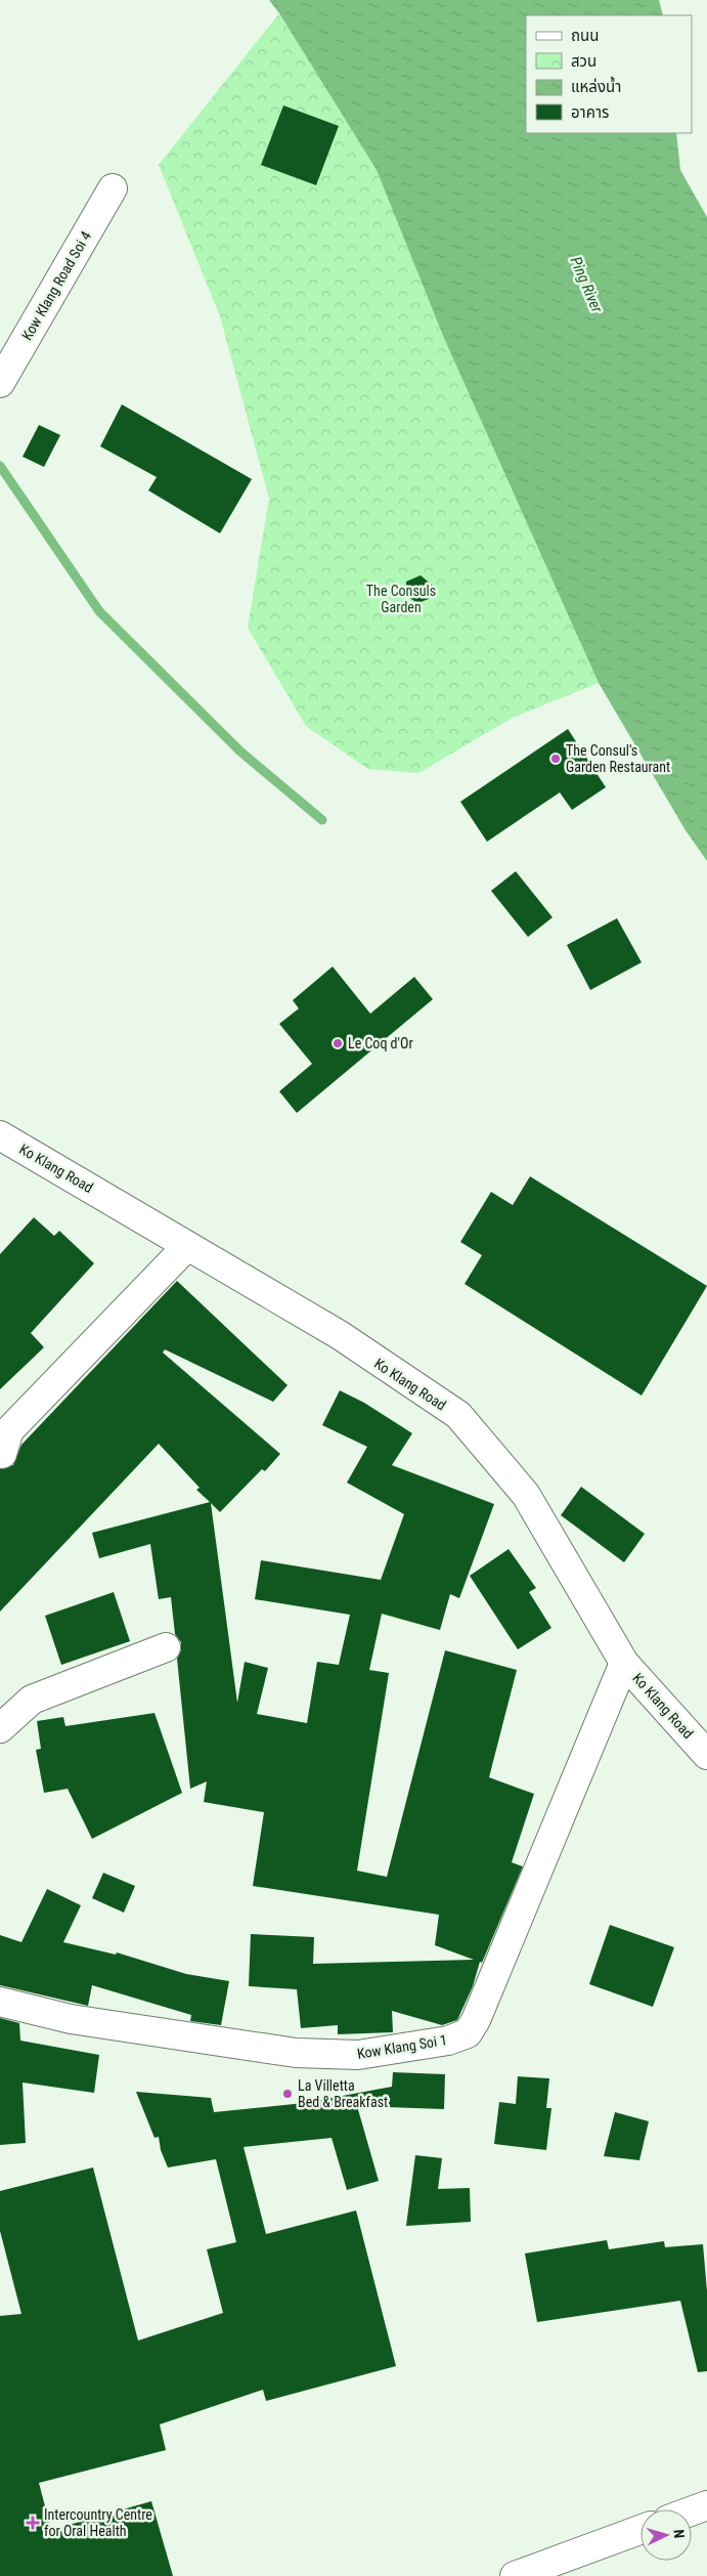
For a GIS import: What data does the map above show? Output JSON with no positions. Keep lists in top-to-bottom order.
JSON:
{
  "streets": {
    "street": ["Kow Klang Road Soi 4", "Ko Klang Road", "Kow Klang Soi 1"]
  },
  "crossings": [
    ["Ko Klang Road", "Kow Klang Soi 1"]
  ],
  "water": ["Ping River"],
  "parks": ["The Consuls Garden"],
  "places": {
    "other": ["The Consul's Garden Restaurant", "Le Coq d'Or", "La Villetta Bed & Breakfast"],
    "health": ["Intercountry Centre for Oral Health"]
  },
  "legend": [
    "ถนน",
    "สวน",
    "แหล่งน้ำ",
    "อาคาร"
  ],
  "north": "right"
}
